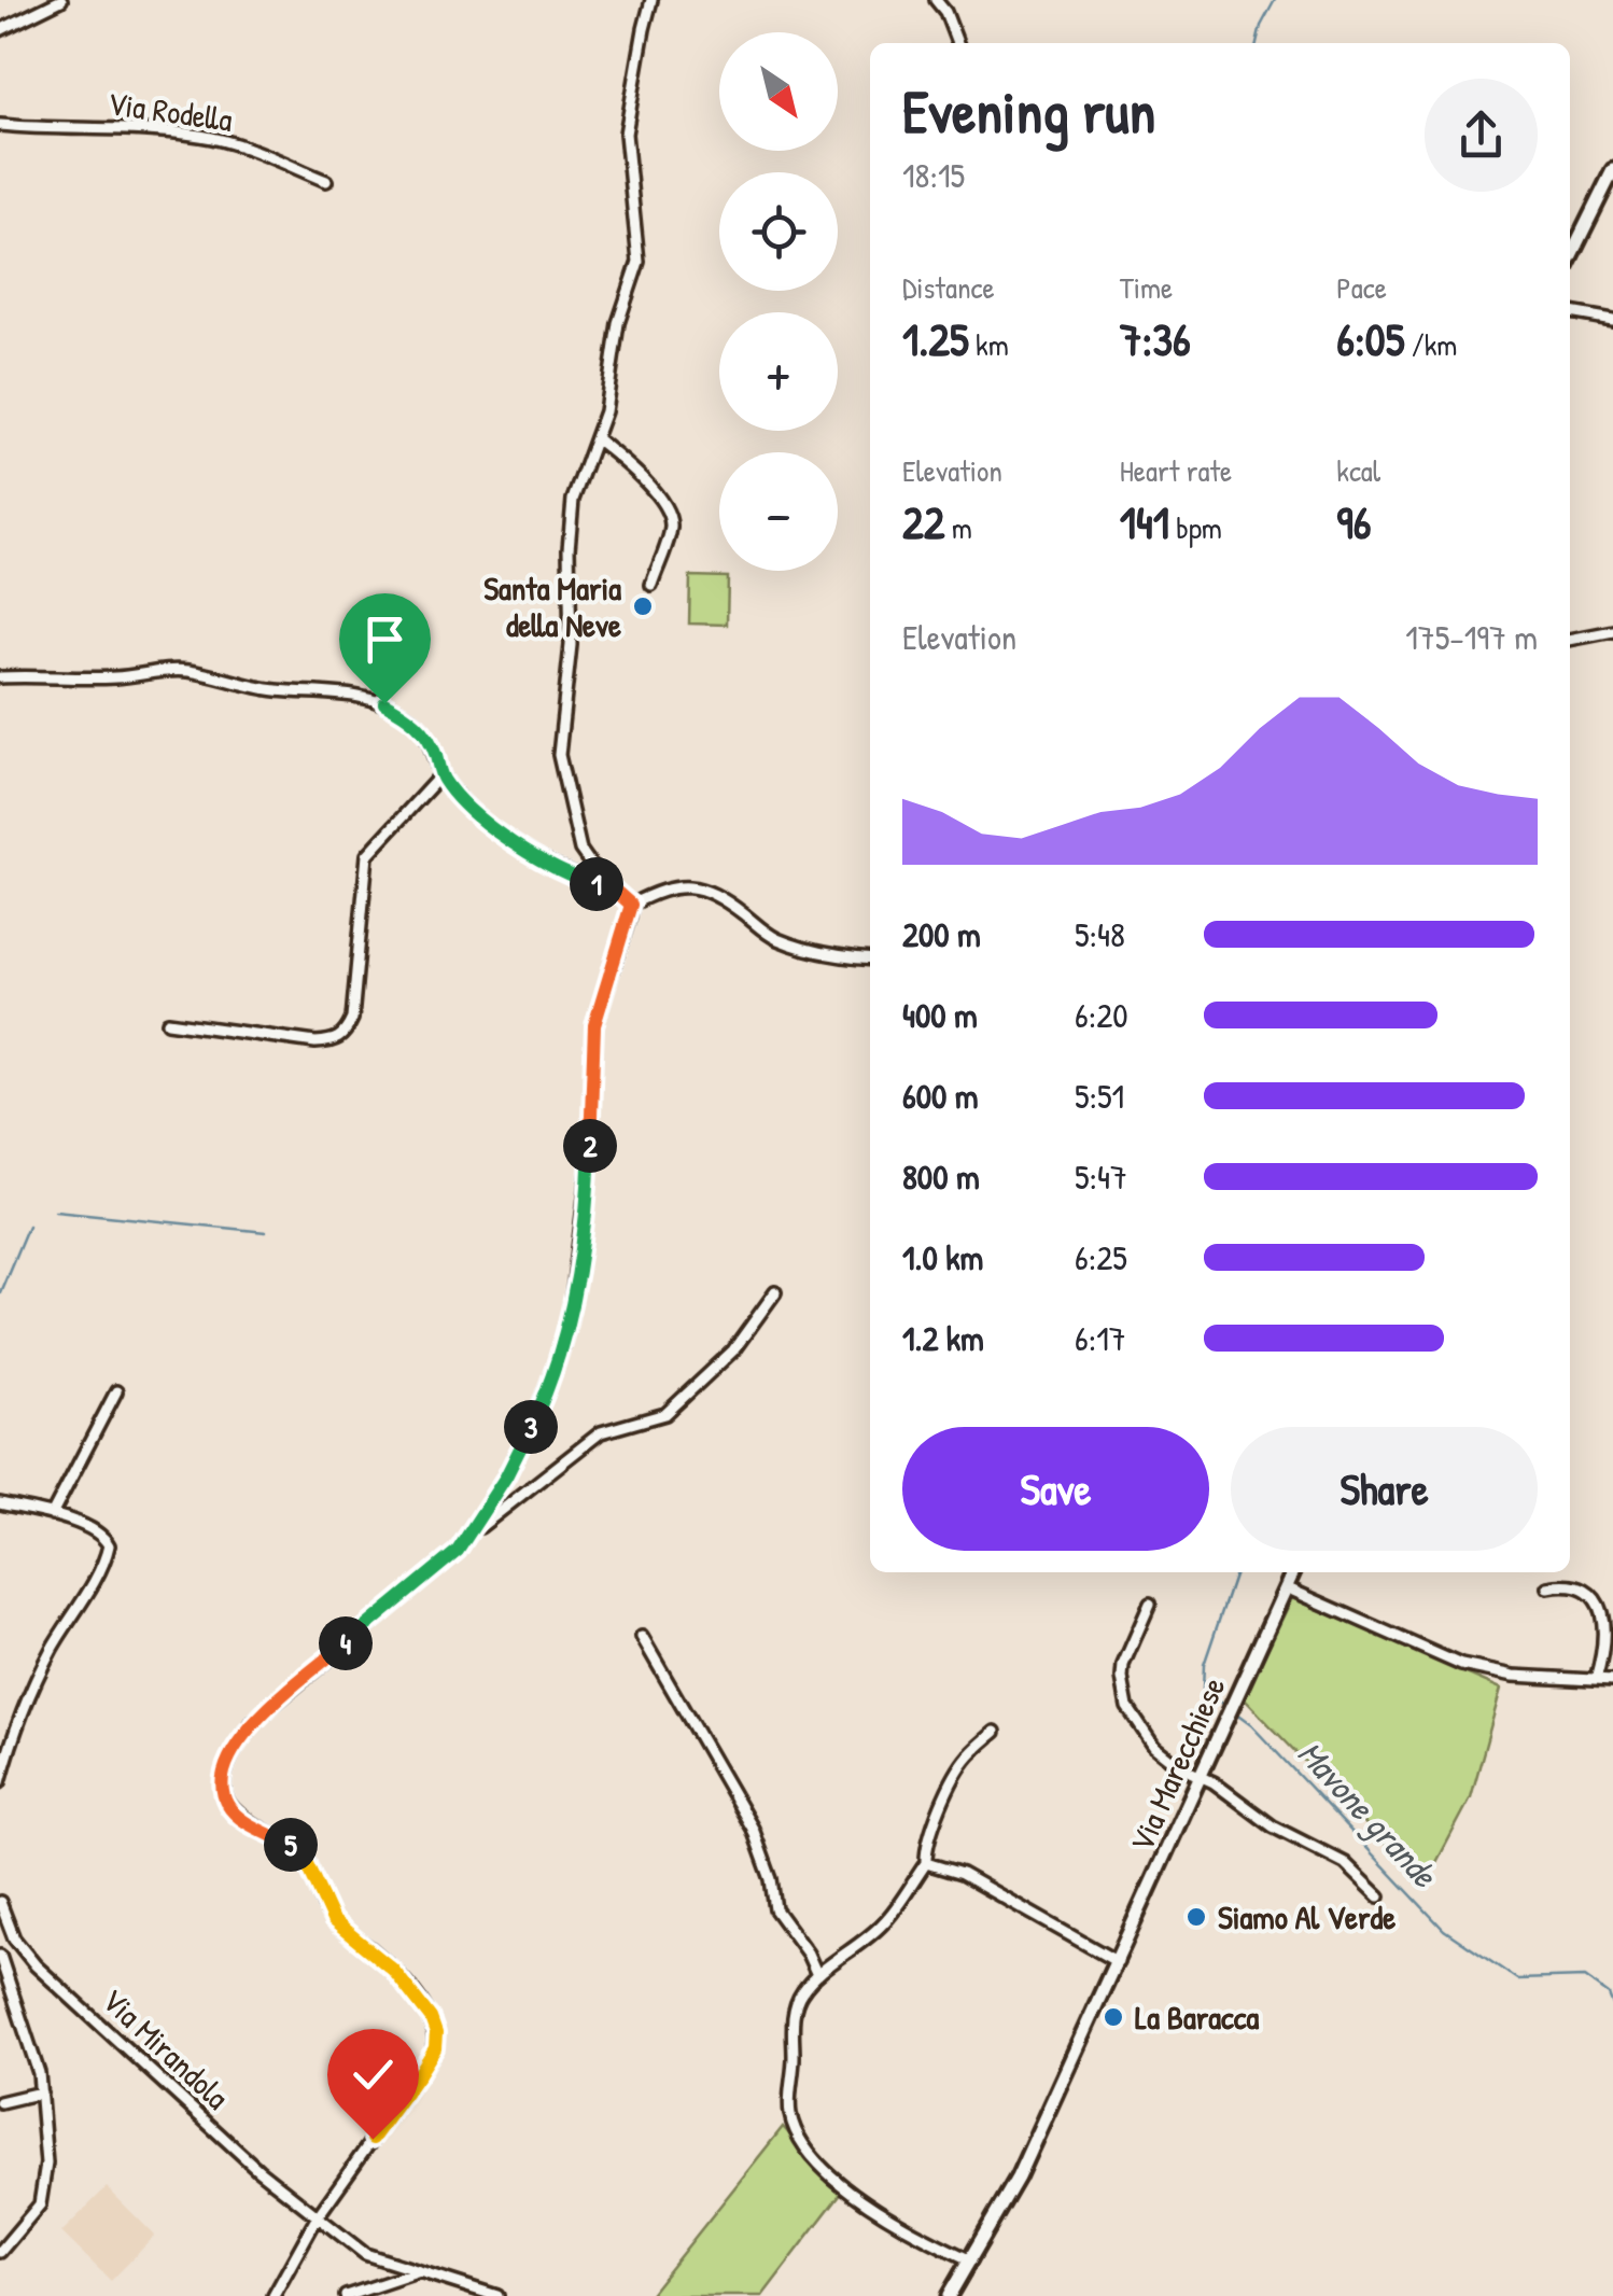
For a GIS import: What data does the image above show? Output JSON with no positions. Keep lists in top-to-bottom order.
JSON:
{
  "streets": {
    "main road": ["Via Marecchiese"],
    "street": ["Via Rodella", "Via Mirandola"]
  },
  "water": ["Mavone grande"],
  "places": ["Santa Maria della Neve", "Siamo Al Verde", "La Baracca"],
  "north": "bottom right",
  "page": {
    "map_buttons": ["+", "−"],
    "heading": ["Evening run", "18:15"],
    "stats": [
      ["Distance", "1.25 km"],
      ["Time", "7:36"],
      ["Pace", "6:05 /km"],
      ["Elevation", "22 m"],
      ["Heart rate", "141 bpm"],
      ["kcal", "96"]
    ],
    "chart": ["Elevation", "175–197 m"],
    "pins": [
      "1",
      "2",
      "3",
      "4",
      "5"
    ],
    "list": [
      {
        "name": "200 m",
        "note": "5:48"
      },
      {
        "name": "400 m",
        "note": "6:20"
      },
      {
        "name": "600 m",
        "note": "5:51"
      },
      {
        "name": "800 m",
        "note": "5:47"
      },
      {
        "name": "1.0 km",
        "note": "6:25"
      },
      {
        "name": "1.2 km",
        "note": "6:17"
      }
    ],
    "buttons": ["Save", "Share"]
  }
}
